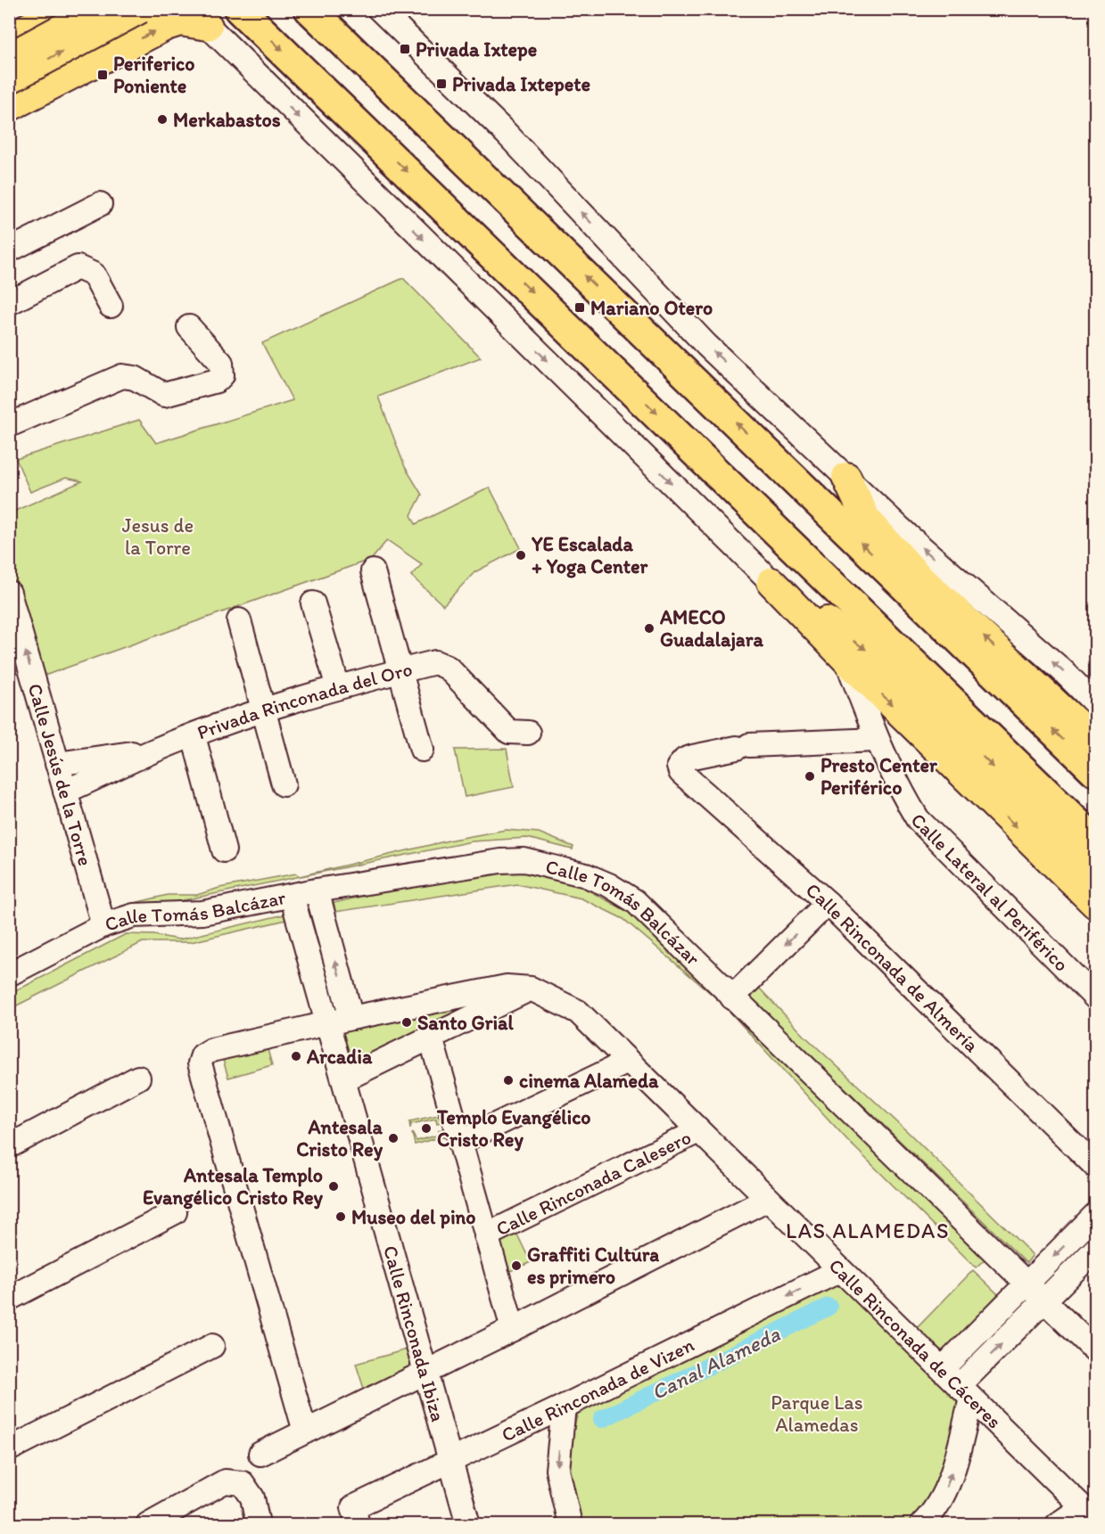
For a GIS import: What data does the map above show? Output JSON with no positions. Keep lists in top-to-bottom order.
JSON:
{
  "streets": {
    "street": [
      "Privada Rinconada del Oro",
      "Calle Jesús de la Torre",
      "Calle Lateral al Periférico",
      "Calle Tomás Balcázar",
      "Calle Rinconada de Almería",
      "Calle Rinconada Calesero",
      "Calle Rinconada Ibiza",
      "Calle Rinconada de Cáceres",
      "Calle Rinconada de Vizen"
    ]
  },
  "crossings": [
    ["Privada Rinconada del Oro", "Calle Jesús de la Torre"],
    ["Calle Jesús de la Torre", "Calle Tomás Balcázar"],
    ["Calle Lateral al Periférico", "Calle Rinconada de Almería"],
    ["Calle Tomás Balcázar", "Calle Rinconada Ibiza"],
    ["Calle Rinconada Calesero", "Calle Rinconada de Cáceres"],
    ["Calle Rinconada Ibiza", "Calle Rinconada de Cáceres"],
    ["Calle Rinconada Ibiza", "Calle Rinconada de Vizen"],
    ["Calle Rinconada de Cáceres", "Calle Rinconada de Vizen"]
  ],
  "one_way": ["Calle Jesús de la Torre"],
  "districts": ["LAS ALAMEDAS"],
  "water": ["Canal Alameda"],
  "parks": ["Jesus de la Torre", "Parque Las Alamedas"],
  "places": {
    "transit": [
      "Privada Ixtepe",
      "Periferico Poniente",
      "Privada Ixtepete",
      "Mariano Otero"
    ],
    "other": [
      "Merkabastos",
      "YE Escalada + Yoga Center",
      "AMECO Guadalajara",
      "Presto Center Periférico",
      "Santo Grial",
      "Arcadia",
      "cinema Alameda",
      "Templo Evangélico Cristo Rey",
      "Antesala Cristo Rey",
      "Antesala Templo Evangélico Cristo Rey",
      "Museo del pino",
      "Graffiti Cultura es primero"
    ]
  }
}
